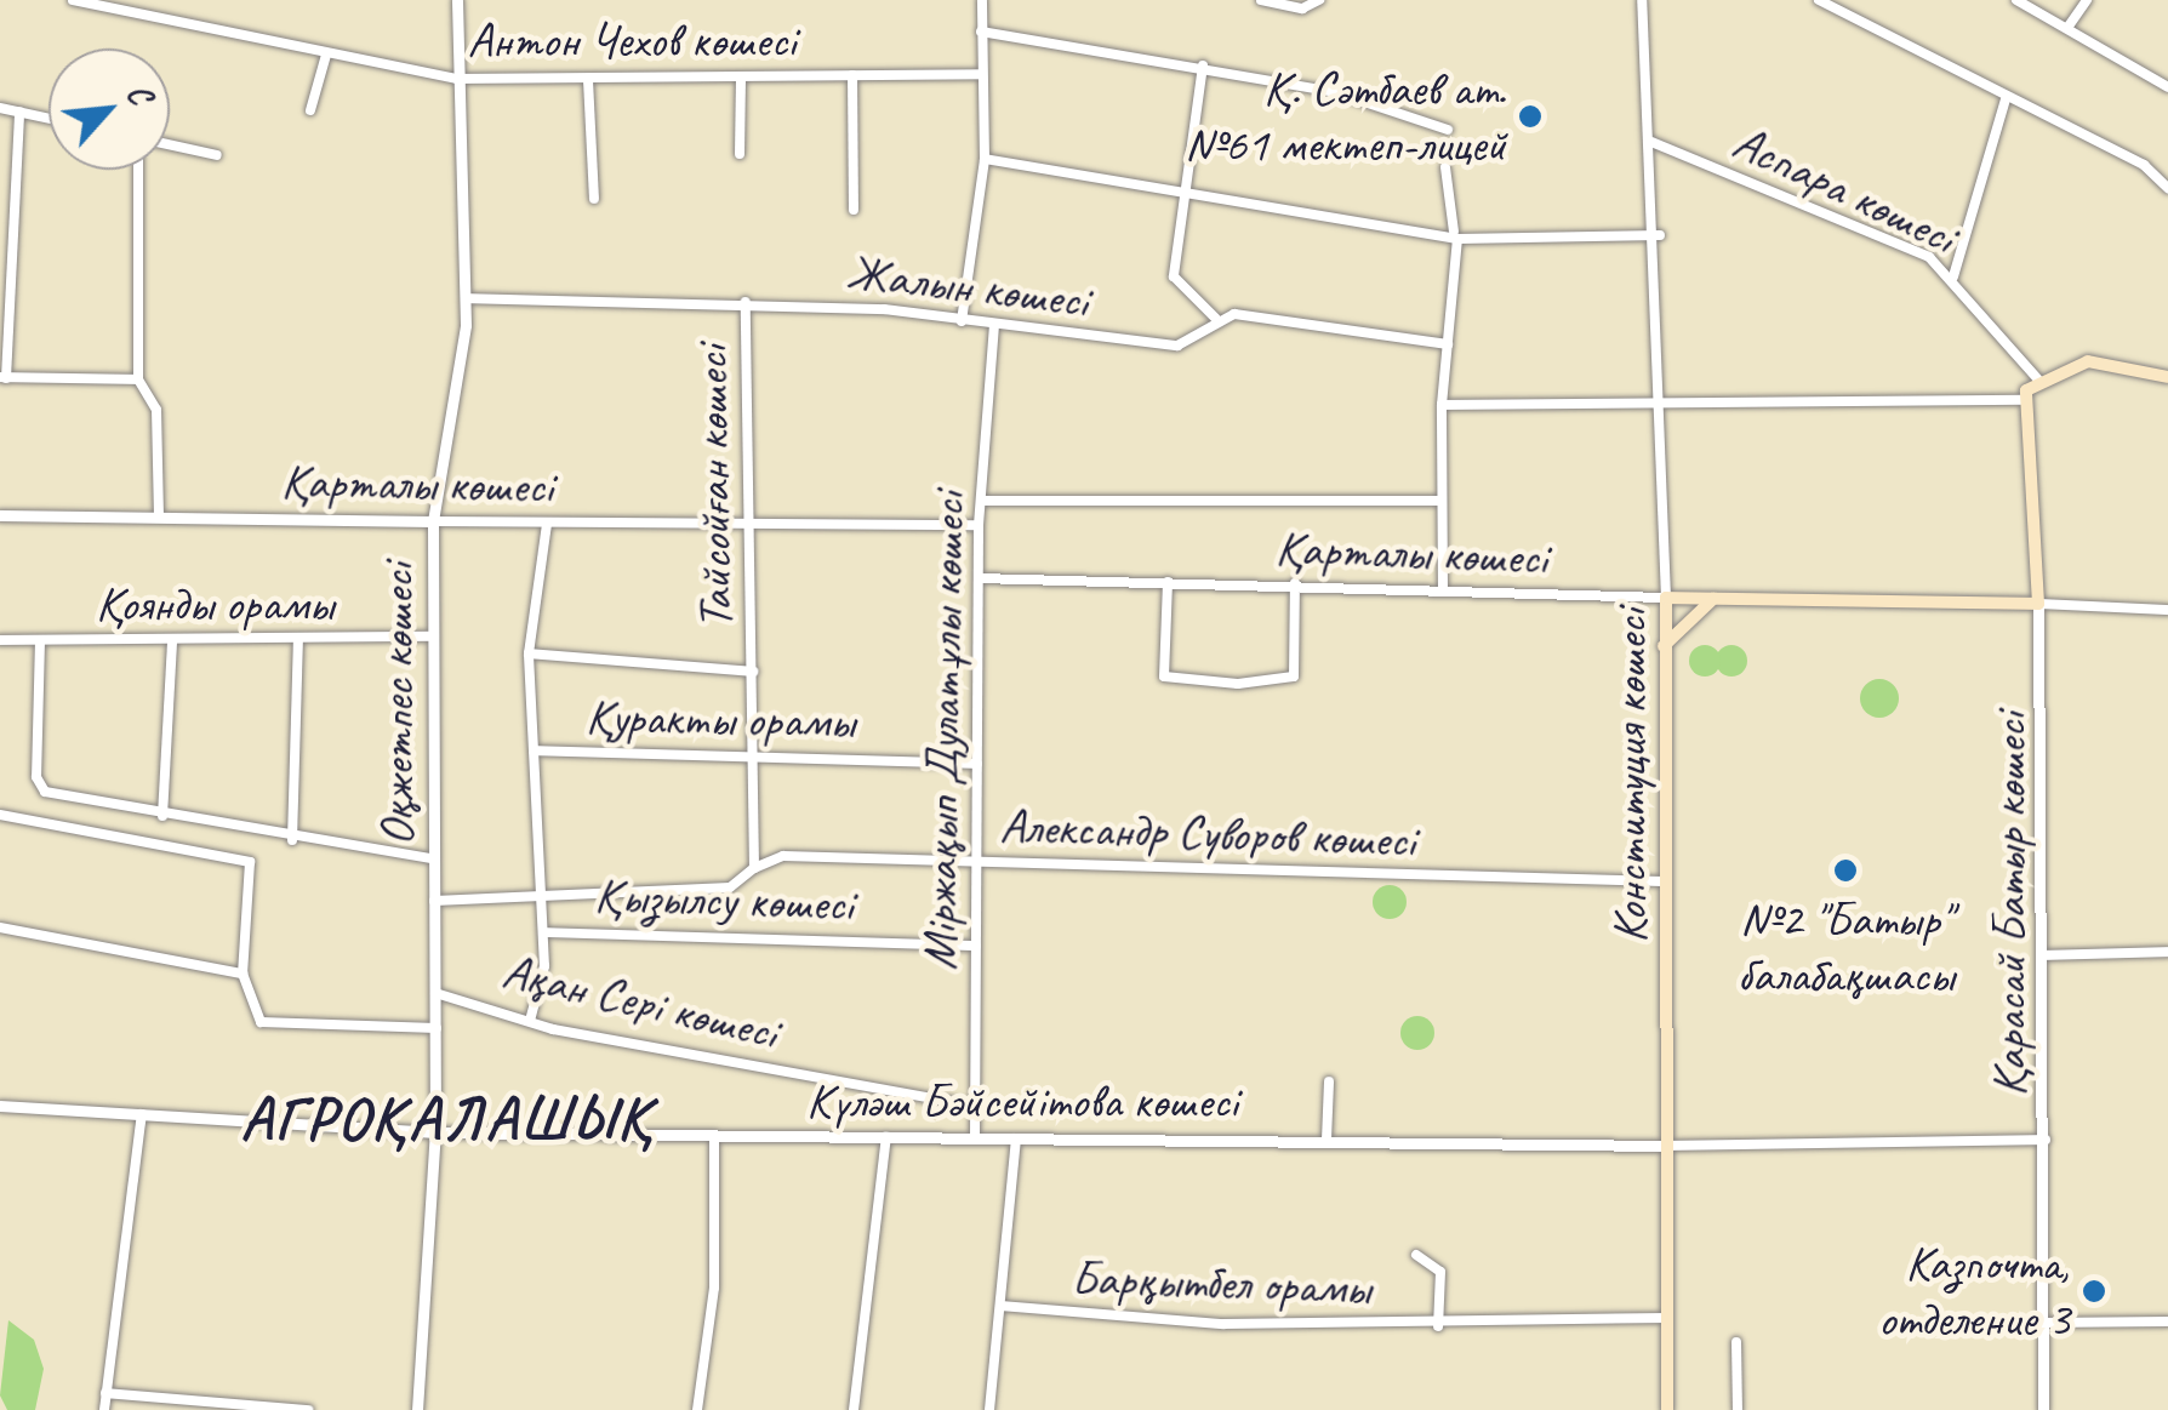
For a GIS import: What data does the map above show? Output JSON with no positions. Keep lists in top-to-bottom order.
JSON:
{
  "streets": {
    "main road": ["Қарталы көшесі", "Конституция көшесі", "Қарасай Батыр көшесі"],
    "street": [
      "Антон Чехов көшесі",
      "Аспара көшесі",
      "Жалын көшесі",
      "Тайсойған көшесі",
      "Қоянды орамы",
      "Оқжетпес көшесі",
      "Қуракты орамы",
      "Міржақып Дулатұлы көшесі",
      "Александр Суворов көшесі",
      "Қызылсу көшесі",
      "Ақан Сері көшесі",
      "Күләш Бәйсейітова көшесі",
      "Барқытбел орамы"
    ]
  },
  "crossings": [
    ["Антон Чехов көшесі", "Оқжетпес көшесі"],
    ["Аспара көшесі", "Конституция көшесі"],
    ["Жалын көшесі", "Тайсойған көшесі"],
    ["Жалын көшесі", "Оқжетпес көшесі"],
    ["Жалын көшесі", "Міржақып Дулатұлы көшесі"],
    ["Қарталы көшесі", "Тайсойған көшесі"],
    ["Қарталы көшесі", "Оқжетпес көшесі"],
    ["Қарталы көшесі", "Міржақып Дулатұлы көшесі"],
    ["Қарталы көшесі", "Конституция көшесі"],
    ["Қарталы көшесі", "Қарасай Батыр көшесі"],
    ["Тайсойған көшесі", "Қуракты орамы"],
    ["Тайсойған көшесі", "Александр Суворов көшесі"],
    ["Қоянды орамы", "Оқжетпес көшесі"],
    ["Оқжетпес көшесі", "Ақан Сері көшесі"],
    ["Оқжетпес көшесі", "Күләш Бәйсейітова көшесі"],
    ["Қуракты орамы", "Міржақып Дулатұлы көшесі"],
    ["Міржақып Дулатұлы көшесі", "Александр Суворов көшесі"],
    ["Міржақып Дулатұлы көшесі", "Қызылсу көшесі"],
    ["Міржақып Дулатұлы көшесі", "Ақан Сері көшесі"],
    ["Міржақып Дулатұлы көшесі", "Күләш Бәйсейітова көшесі"],
    ["Конституция көшесі", "Александр Суворов көшесі"],
    ["Конституция көшесі", "Күләш Бәйсейітова көшесі"],
    ["Конституция көшесі", "Барқытбел орамы"],
    ["Қарасай Батыр көшесі", "Күләш Бәйсейітова көшесі"]
  ],
  "districts": ["АГРОҚАЛАШЫҚ"],
  "places": ["Қ. Сәтбаев ат. №61 мектеп-лицей", "№2 \"Батыр\" балабақшасы", "Казпочта, отделение 3"],
  "north": "top right"
}
